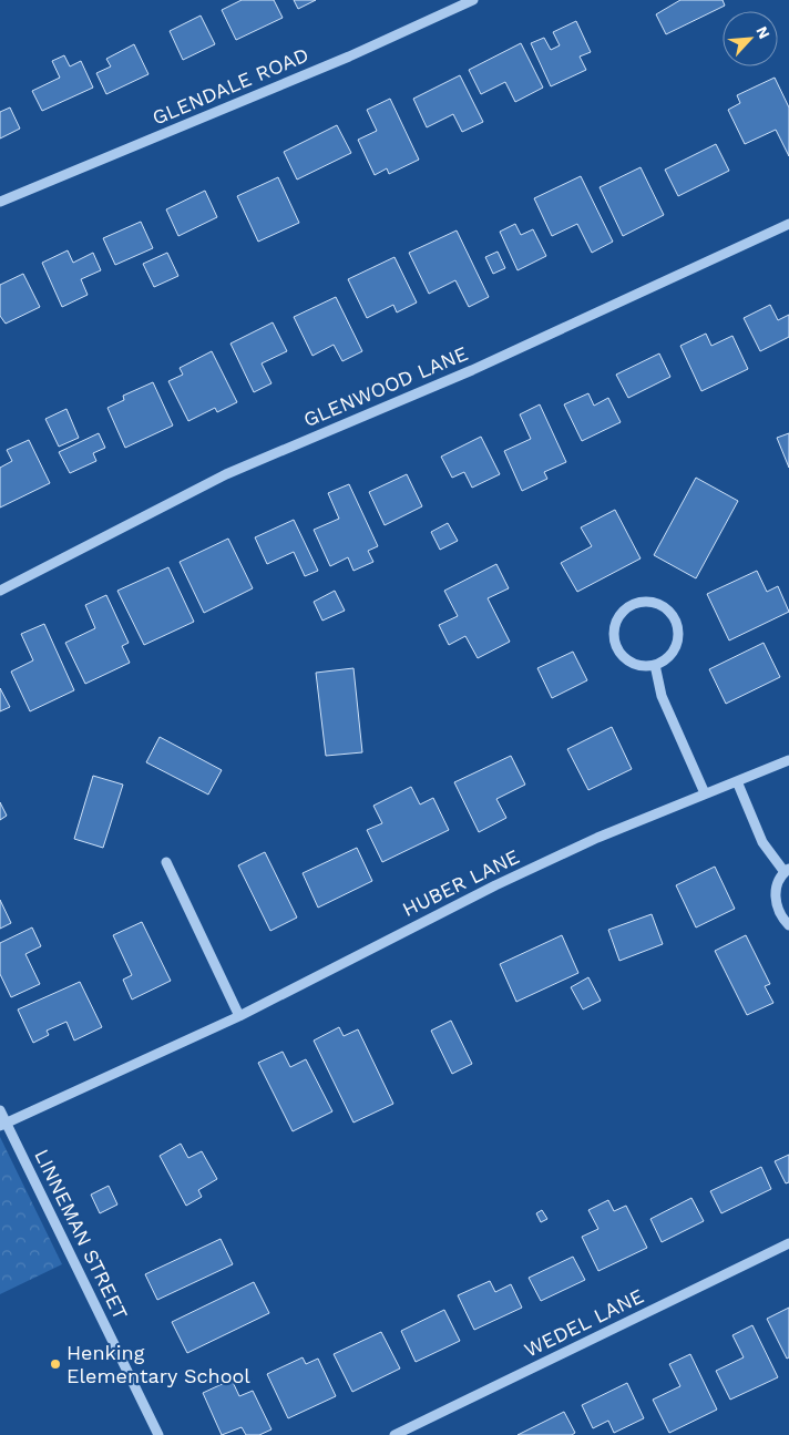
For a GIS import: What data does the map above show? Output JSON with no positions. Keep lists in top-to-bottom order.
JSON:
{
  "streets": {
    "street": [
      "GLENDALE ROAD",
      "GLENWOOD LANE",
      "HUBER LANE",
      "LINNEMAN STREET",
      "WEDEL LANE"
    ]
  },
  "crossings": [
    ["HUBER LANE", "LINNEMAN STREET"]
  ],
  "places": ["Henking Elementary School"],
  "north": "top right"
}
